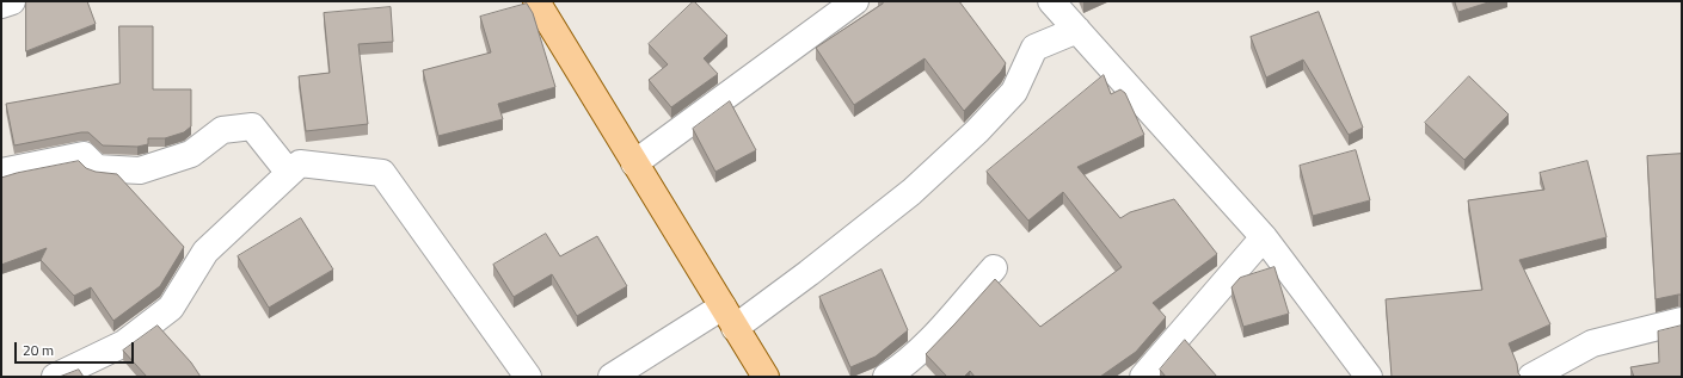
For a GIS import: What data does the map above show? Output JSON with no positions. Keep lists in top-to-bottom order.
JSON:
{
  "scale_bar": "20 m"
}
